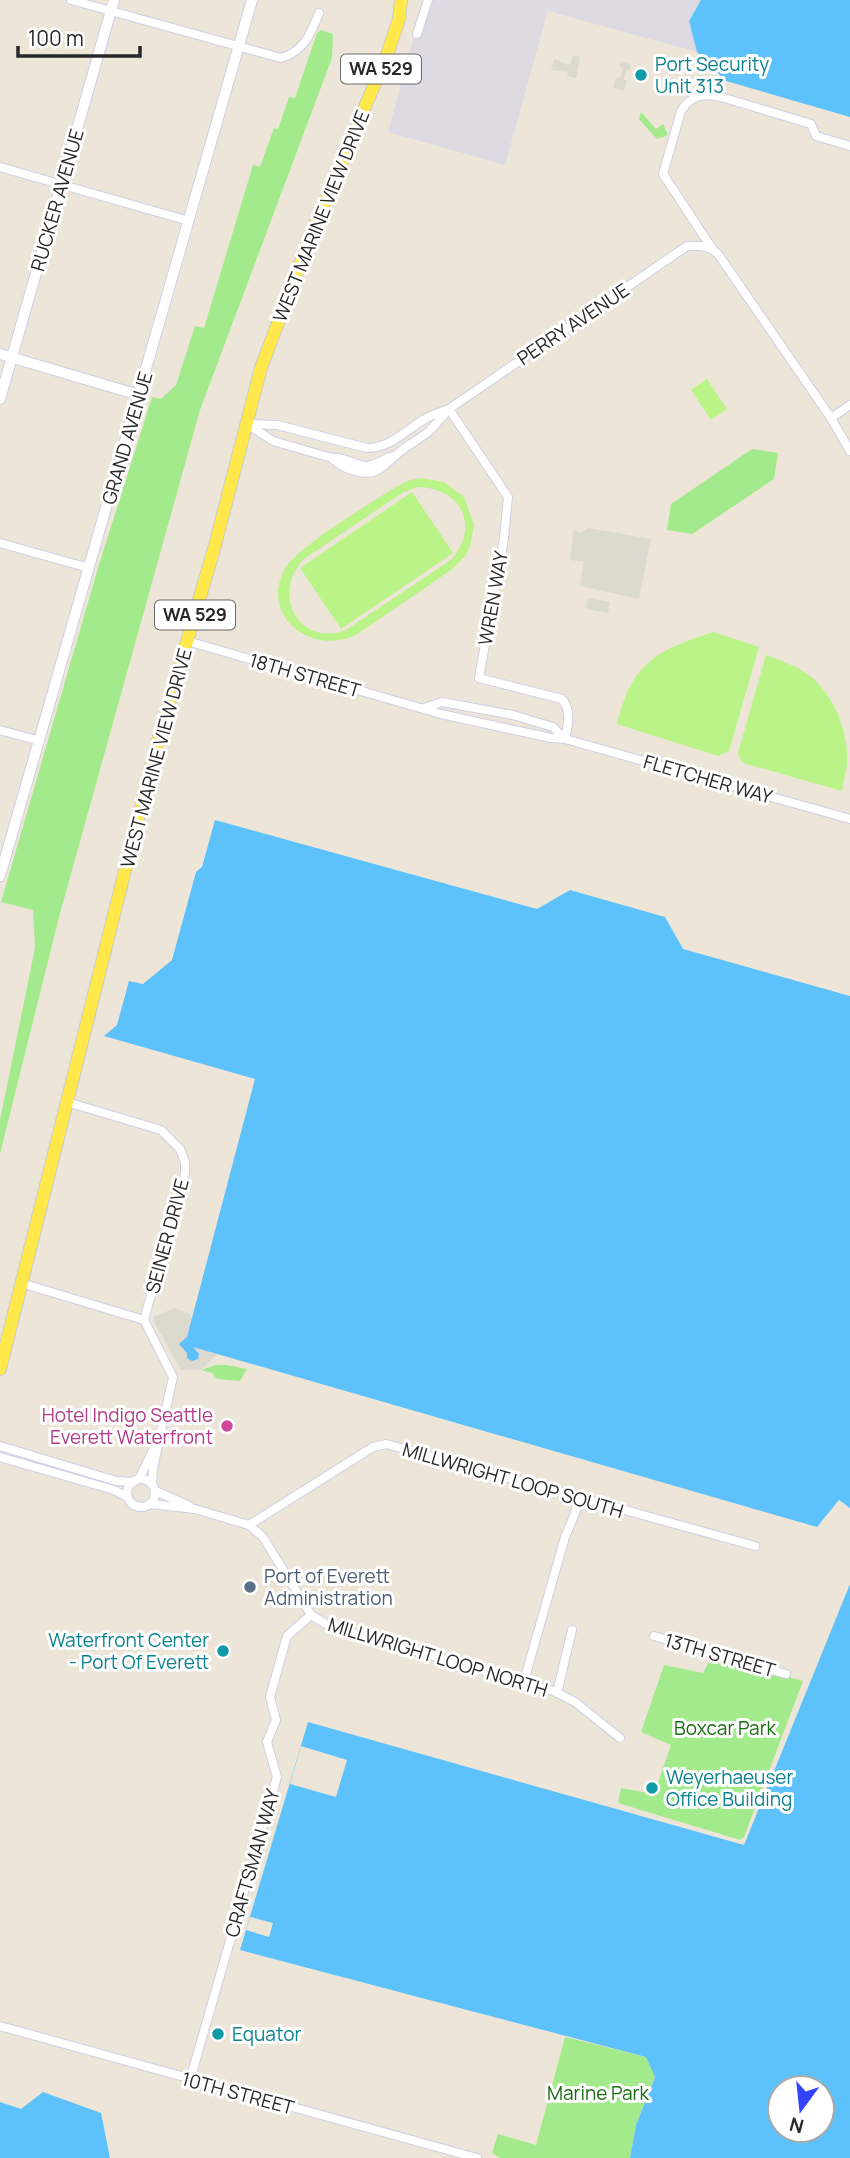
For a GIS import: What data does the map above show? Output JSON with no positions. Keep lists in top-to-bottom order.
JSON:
{
  "streets": {
    "main road": ["WA 529", "WEST MARINE VIEW DRIVE"],
    "street": [
      "RUCKER AVENUE",
      "PERRY AVENUE",
      "GRAND AVENUE",
      "WREN WAY",
      "18TH STREET",
      "FLETCHER WAY",
      "SEINER DRIVE",
      "MILLWRIGHT LOOP SOUTH",
      "13TH STREET",
      "MILLWRIGHT LOOP NORTH",
      "CRAFTSMAN WAY",
      "10TH STREET"
    ]
  },
  "crossings": [
    ["WEST MARINE VIEW DRIVE", "18TH STREET"],
    ["WEST MARINE VIEW DRIVE", "SEINER DRIVE"],
    ["PERRY AVENUE", "WREN WAY"],
    ["WREN WAY", "18TH STREET"],
    ["WREN WAY", "FLETCHER WAY"],
    ["18TH STREET", "FLETCHER WAY"],
    ["MILLWRIGHT LOOP SOUTH", "MILLWRIGHT LOOP NORTH"],
    ["MILLWRIGHT LOOP NORTH", "CRAFTSMAN WAY"],
    ["CRAFTSMAN WAY", "10TH STREET"]
  ],
  "parks": ["Boxcar Park", "Marine Park"],
  "places": [
    "Port Security Unit 313",
    "Hotel Indigo Seattle Everett Waterfront",
    "Port of Everett Administration",
    "Waterfront Center - Port Of Everett",
    "Weyerhaeuser Office Building",
    "Equator"
  ],
  "scale_bar": "100 m",
  "north": "bottom"
}
